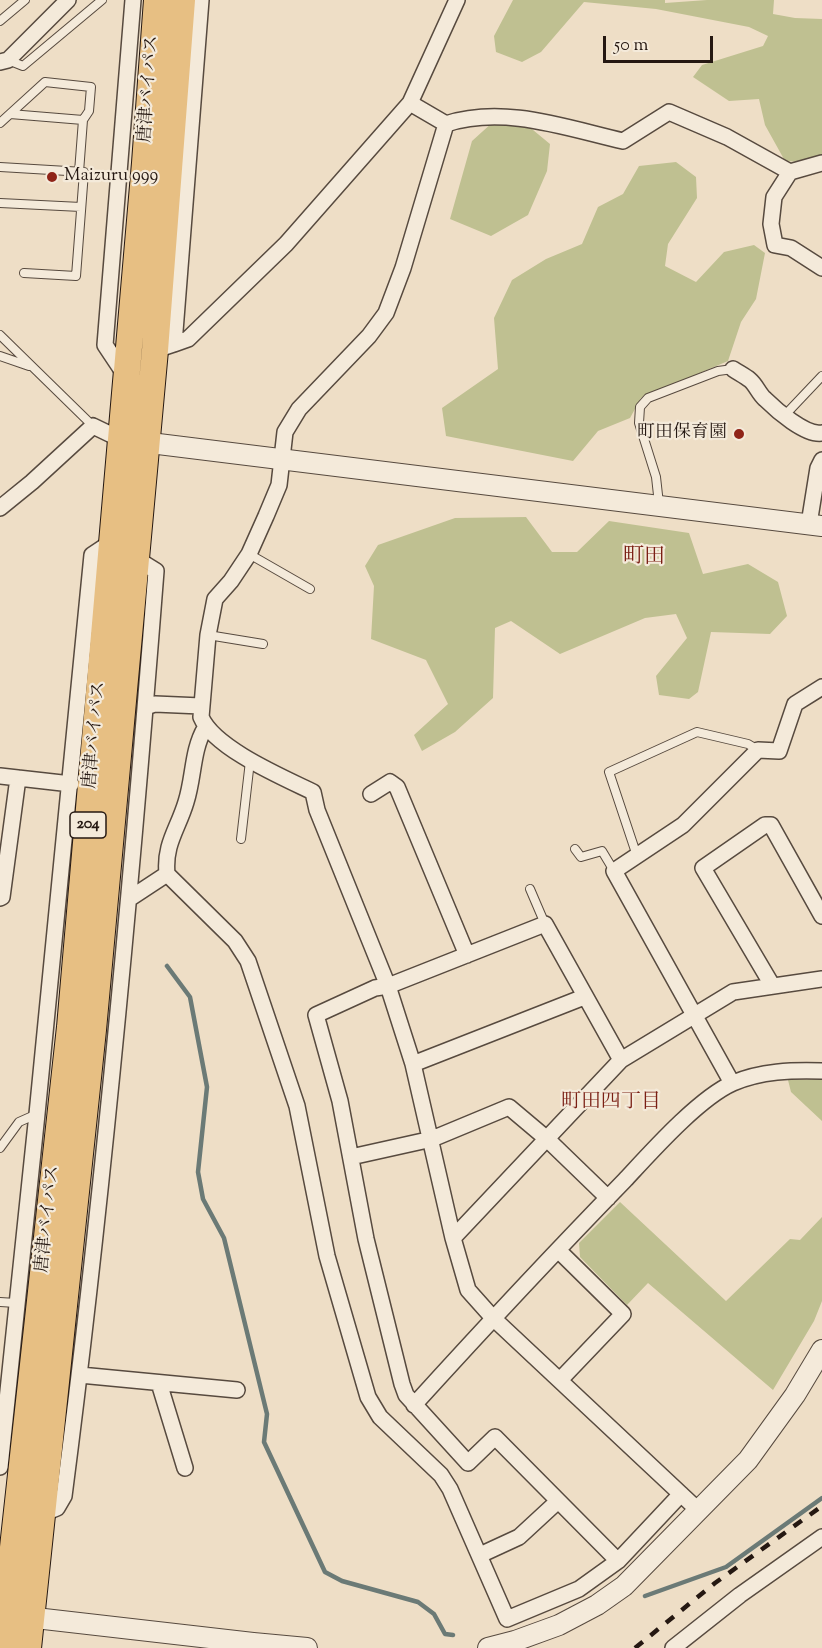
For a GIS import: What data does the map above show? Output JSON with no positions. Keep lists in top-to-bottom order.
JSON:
{
  "streets": {
    "highway": ["唐津バイパス", "204"]
  },
  "districts": ["町田", "町田四丁目"],
  "places": ["Maizuru 999", "町田保育園"],
  "scale_bar": "50 m"
}
